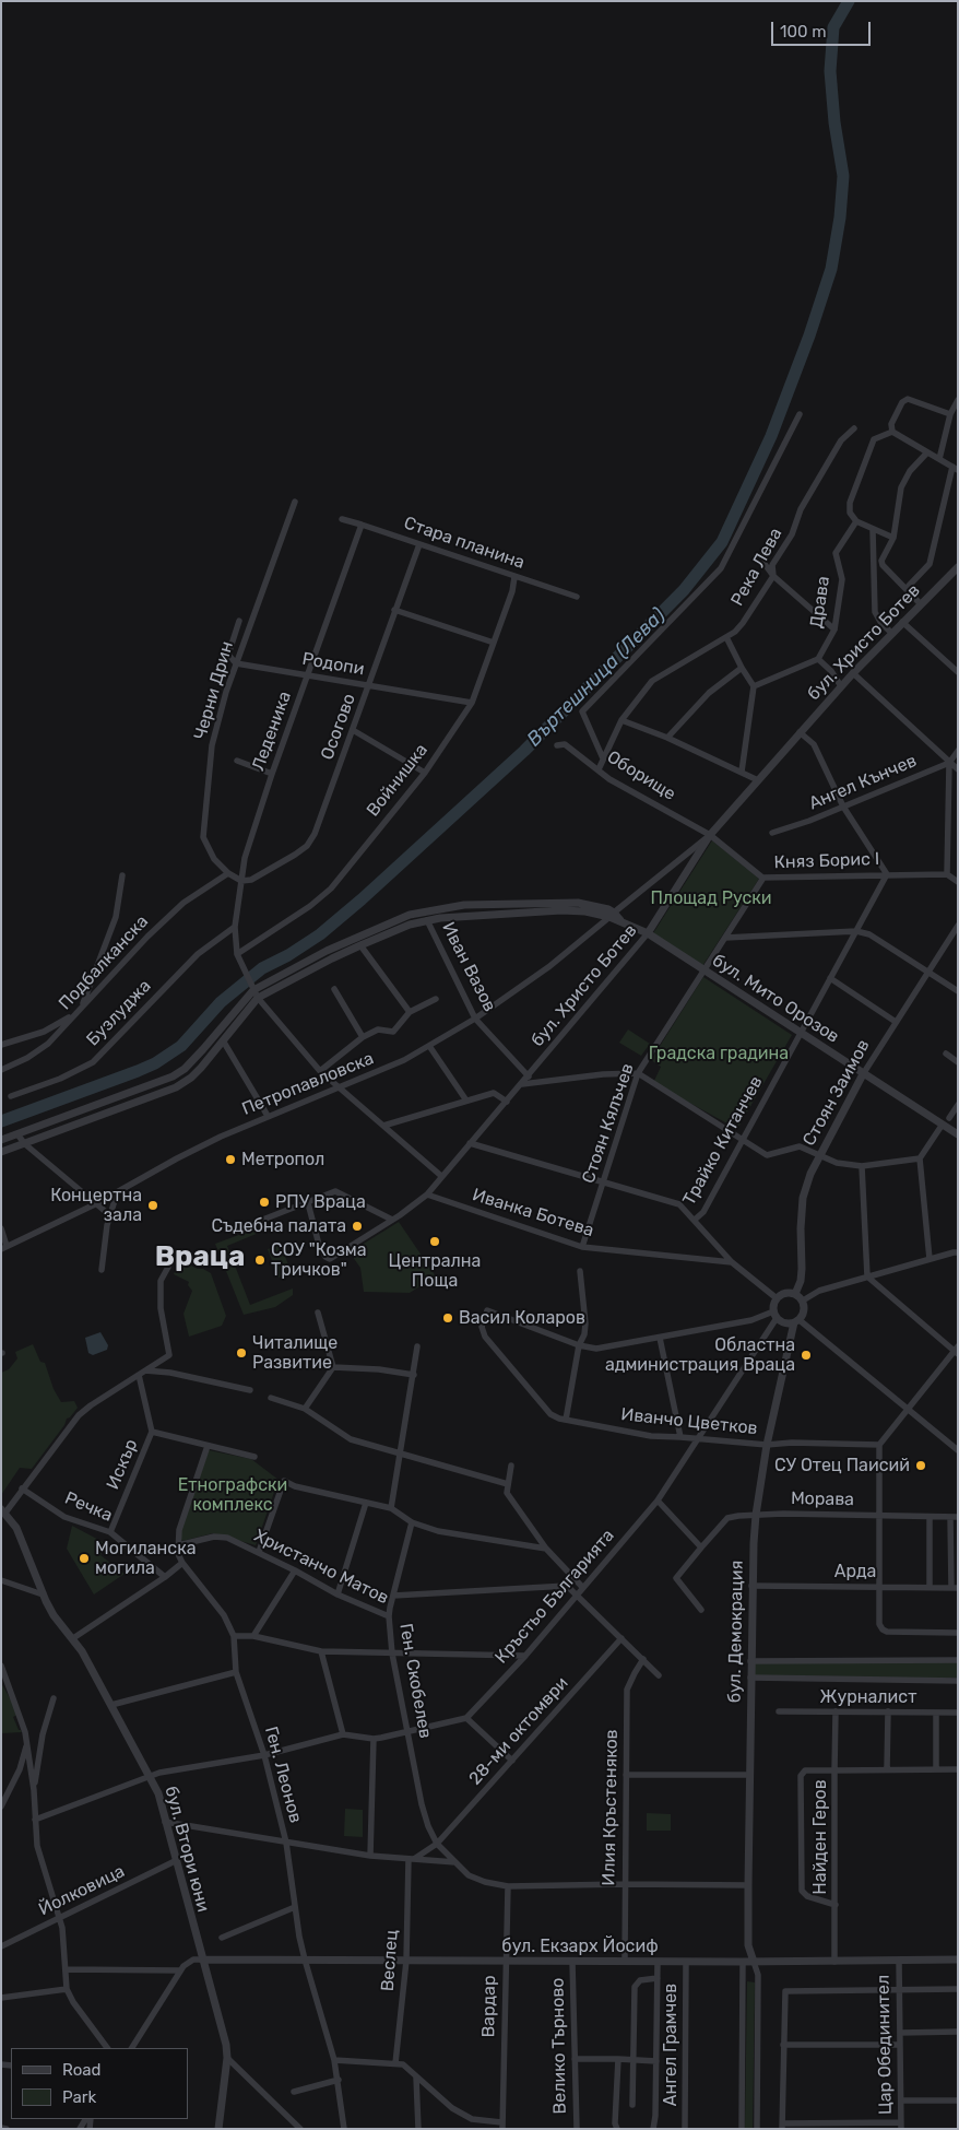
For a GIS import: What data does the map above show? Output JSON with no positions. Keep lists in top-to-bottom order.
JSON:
{
  "streets": {
    "street": [
      "Стара планина",
      "Река Лева",
      "Драва",
      "бул. Христо Ботев",
      "Родопи",
      "Черни Дрин",
      "Осогово",
      "Леденика",
      "Оборище",
      "Войнишка",
      "Ангел Кънчев",
      "Княз Борис I",
      "Подбалканска",
      "Иван Вазов",
      "бул. Мито Орозов",
      "Бузлуджа",
      "Петропавловска",
      "Стоян Заимов",
      "Стоян Кялъчев",
      "Трайко Китанчев",
      "Иванка Ботева",
      "Иванчо Цветков",
      "Искър",
      "Морава",
      "Речка",
      "Христанчо Матов",
      "Арда",
      "Кръстьо Българията",
      "бул. Демокрация",
      "Ген. Скобелев",
      "Журналист",
      "28-ми октомври",
      "Ген. Леонов",
      "Илия Кръстеняков",
      "Найден Геров",
      "бул. Втори юни",
      "Йолковица",
      "бул. Екзарх Йосиф",
      "Веслец",
      "Вардар",
      "Ангел Грамчев",
      "Цар Обединител",
      "Велико Търново"
    ]
  },
  "crossings": [
    ["Стара планина", "Осогово"],
    ["Стара планина", "Леденика"],
    ["Стара планина", "Войнишка"],
    ["Река Лева", "Оборище"],
    ["бул. Христо Ботев", "Леденика"],
    ["бул. Христо Ботев", "Оборище"],
    ["бул. Христо Ботев", "Княз Борис I"],
    ["бул. Христо Ботев", "Иван Вазов"],
    ["бул. Христо Ботев", "бул. Мито Орозов"],
    ["бул. Христо Ботев", "Петропавловска"],
    ["бул. Христо Ботев", "Иванка Ботева"],
    ["Родопи", "Черни Дрин"],
    ["Родопи", "Осогово"],
    ["Родопи", "Леденика"],
    ["Родопи", "Войнишка"],
    ["Черни Дрин", "Осогово"],
    ["Черни Дрин", "Леденика"],
    ["Черни Дрин", "Подбалканска"],
    ["Осогово", "Леденика"],
    ["Леденика", "Войнишка"],
    ["Леденика", "Бузлуджа"],
    ["Леденика", "Петропавловска"],
    ["Оборище", "Княз Борис I"],
    ["Оборище", "Петропавловска"],
    ["Княз Борис I", "Петропавловска"],
    ["Княз Борис I", "Стоян Кялъчев"],
    ["Княз Борис I", "Трайко Китанчев"],
    ["Иван Вазов", "Петропавловска"],
    ["бул. Мито Орозов", "Петропавловска"],
    ["бул. Мито Орозов", "Стоян Заимов"],
    ["бул. Мито Орозов", "Стоян Кялъчев"],
    ["бул. Мито Орозов", "Трайко Китанчев"],
    ["Стоян Заимов", "Кръстьо Българията"],
    ["Стоян Заимов", "бул. Демокрация"],
    ["Стоян Кялъчев", "Иванка Ботева"],
    ["Иванчо Цветков", "Кръстьо Българията"],
    ["Иванчо Цветков", "бул. Демокрация"],
    ["Искър", "Речка"],
    ["Морава", "бул. Демокрация"],
    ["Христанчо Матов", "Кръстьо Българията"],
    ["Христанчо Матов", "Ген. Скобелев"],
    ["Христанчо Матов", "Ген. Леонов"],
    ["Арда", "бул. Демокрация"],
    ["Кръстьо Българията", "бул. Демокрация"],
    ["бул. Демокрация", "бул. Екзарх Йосиф"],
    ["Ген. Скобелев", "28-ми октомври"],
    ["28-ми октомври", "Веслец"],
    ["Ген. Леонов", "бул. Екзарх Йосиф"],
    ["Илия Кръстеняков", "бул. Екзарх Йосиф"],
    ["Найден Геров", "бул. Екзарх Йосиф"],
    ["бул. Втори юни", "Йолковица"],
    ["бул. Втори юни", "бул. Екзарх Йосиф"],
    ["бул. Екзарх Йосиф", "Веслец"],
    ["бул. Екзарх Йосиф", "Вардар"],
    ["бул. Екзарх Йосиф", "Ангел Грамчев"],
    ["бул. Екзарх Йосиф", "Цар Обединител"],
    ["бул. Екзарх Йосиф", "Велико Търново"]
  ],
  "districts": ["Враца"],
  "water": ["Въртешница (Лева)"],
  "parks": ["Площад Руски", "Градска градина", "Етнографски комплекс"],
  "places": [
    "Метропол",
    "РПУ Враца",
    "Концертна зала",
    "Съдебна палата",
    "Централна Поща",
    "СОУ \"Козма Тричков\"",
    "Васил Коларов",
    "Читалище Развитие",
    "Областна администрация Враца",
    "СУ Отец Паисий",
    "Могиланска могила"
  ],
  "legend": ["Road", "Park"],
  "scale_bar": "100 m"
}
